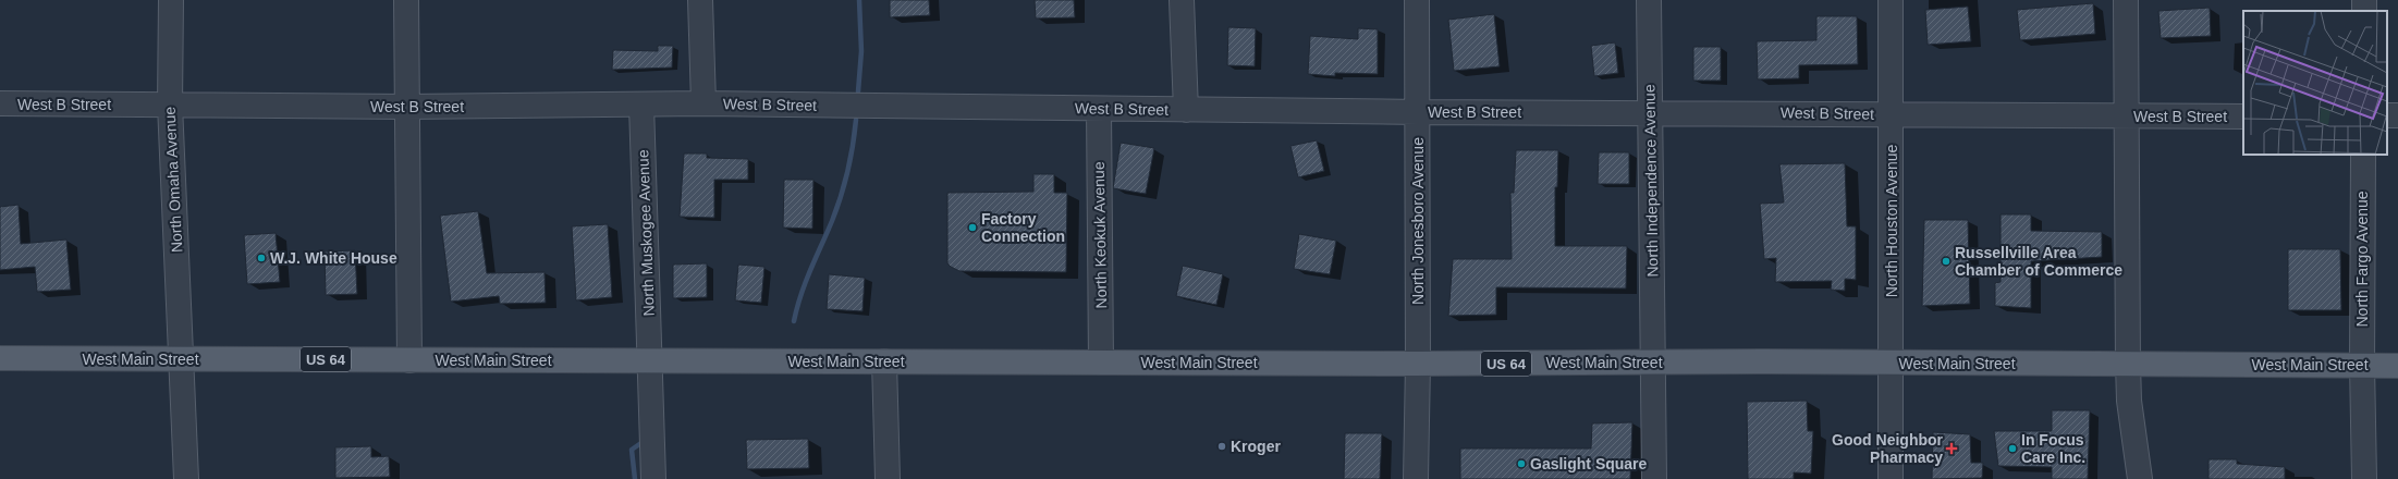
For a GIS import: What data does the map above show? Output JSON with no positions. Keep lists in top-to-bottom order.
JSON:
{
  "streets": {
    "main road": ["West Main Street", "US 64"],
    "street": [
      "West B Street",
      "North Omaha Avenue",
      "North Independence Avenue",
      "North Jonesboro Avenue",
      "North Houston Avenue",
      "North Muskogee Avenue",
      "North Keokuk Avenue",
      "North Fargo Avenue"
    ]
  },
  "crossings": [
    ["West B Street", "North Omaha Avenue"],
    ["West B Street", "North Independence Avenue"],
    ["West B Street", "North Jonesboro Avenue"],
    ["West B Street", "North Houston Avenue"],
    ["West B Street", "North Muskogee Avenue"],
    ["West B Street", "North Keokuk Avenue"],
    ["North Omaha Avenue", "West Main Street"],
    ["North Independence Avenue", "West Main Street"],
    ["North Jonesboro Avenue", "West Main Street"],
    ["North Houston Avenue", "West Main Street"],
    ["North Muskogee Avenue", "West Main Street"],
    ["North Keokuk Avenue", "West Main Street"],
    ["North Fargo Avenue", "West Main Street"]
  ],
  "places": {
    "other": [
      "Factory Connection",
      "W.J. White House",
      "Russellville Area Chamber of Commerce",
      "Kroger",
      "In Focus Care Inc.",
      "Gaslight Square"
    ],
    "health": ["Good Neighbor Pharmacy"]
  }
}
